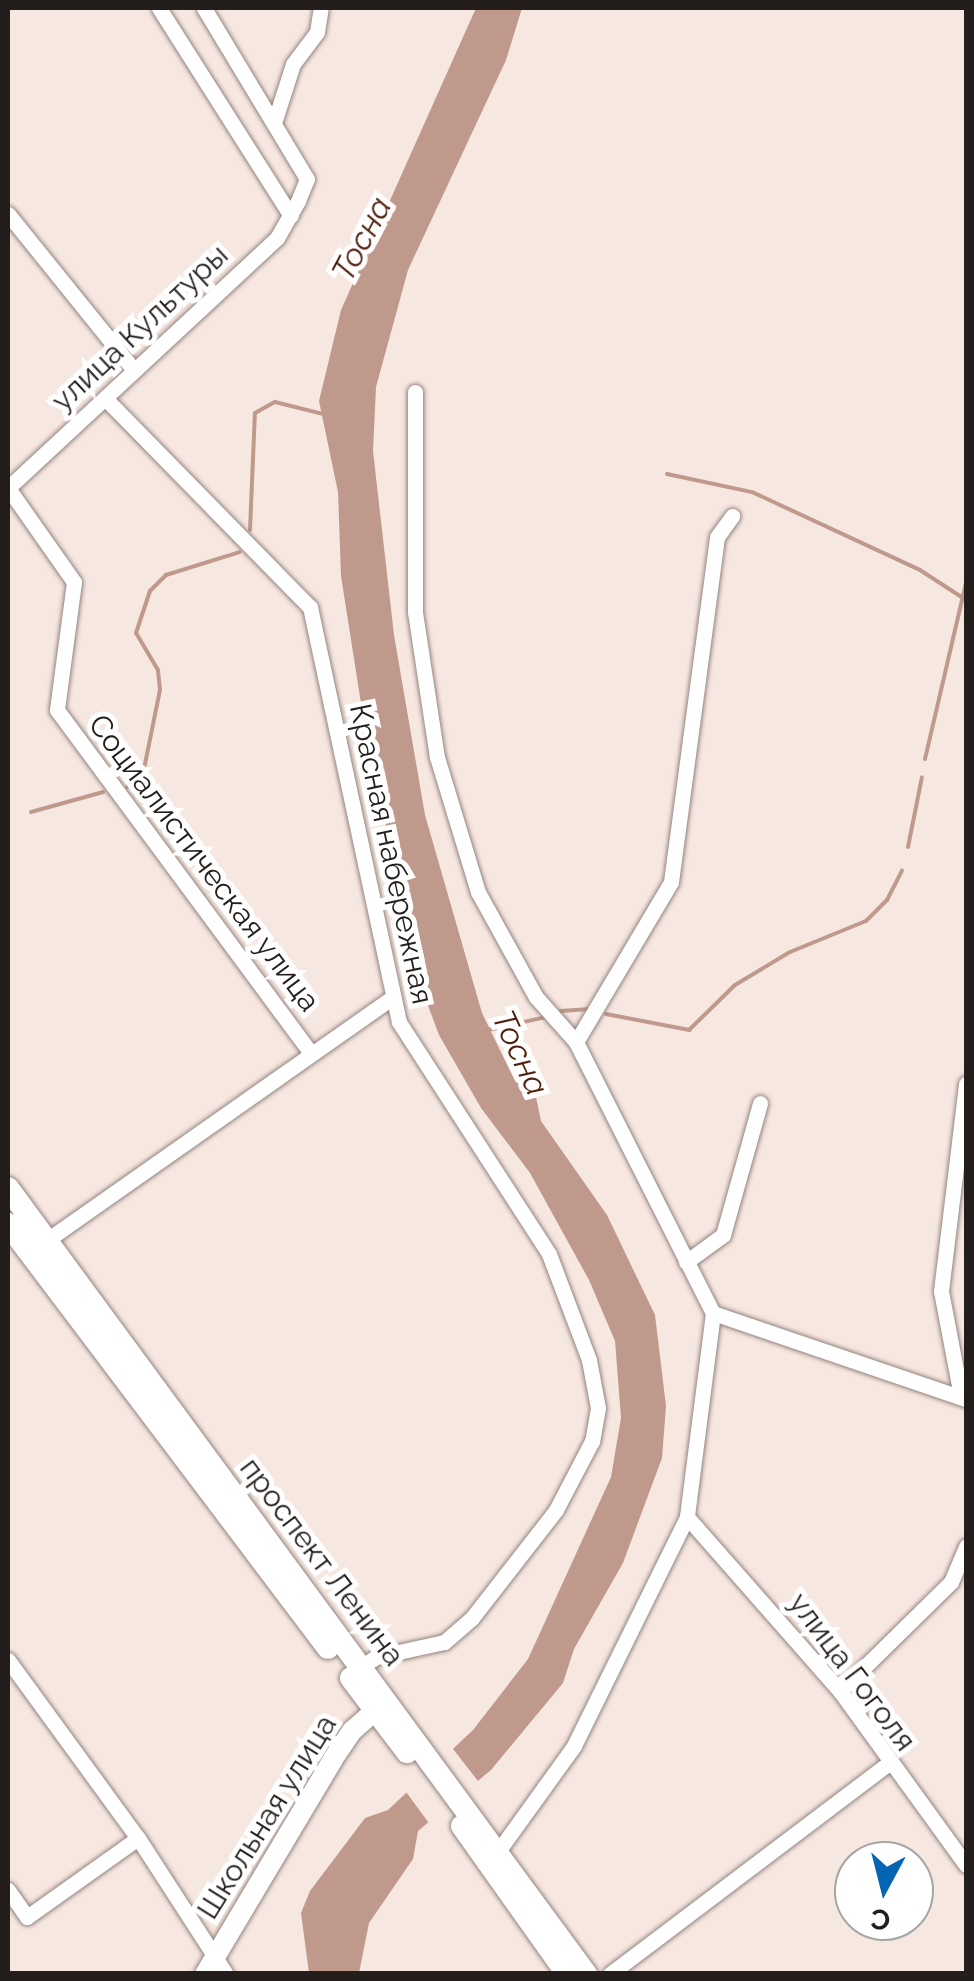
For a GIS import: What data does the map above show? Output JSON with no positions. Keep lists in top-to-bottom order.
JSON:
{
  "streets": {
    "main road": ["проспект Ленина"],
    "street": [
      "улица Культуры",
      "Красная набережная",
      "Социалистическая улица",
      "улица Гоголя",
      "Школьная улица"
    ]
  },
  "crossings": [
    ["улица Культуры", "Красная набережная"],
    ["улица Культуры", "Социалистическая улица"],
    ["Красная набережная", "проспект Ленина"],
    ["проспект Ленина", "Школьная улица"]
  ],
  "water": ["Тосна"],
  "north": "bottom"
}
